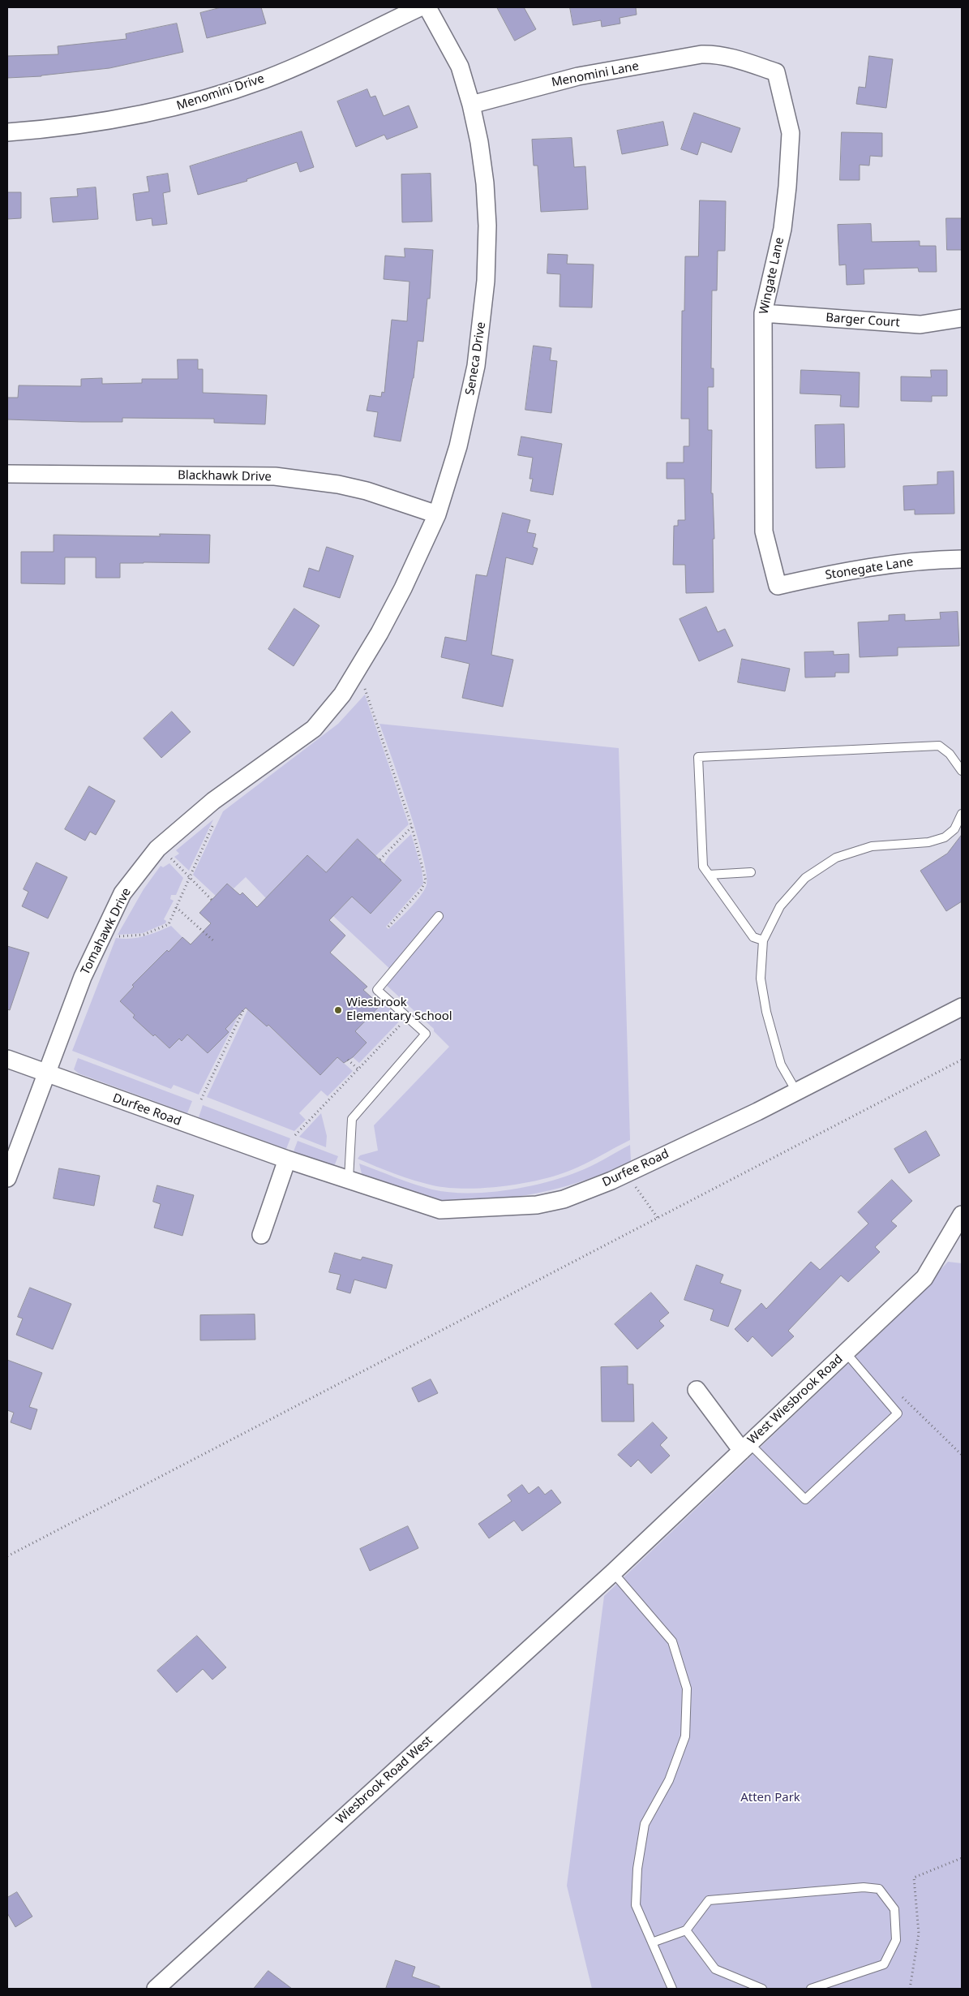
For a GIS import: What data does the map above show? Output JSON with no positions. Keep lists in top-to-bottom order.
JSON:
{
  "streets": {
    "street": [
      "Menomini Lane",
      "Menomini Drive",
      "Wingate Lane",
      "Barger Court",
      "Seneca Drive",
      "Blackhawk Drive",
      "Stonegate Lane",
      "Tomahawk Drive",
      "Durfee Road",
      "West Wiesbrook Road",
      "Wiesbrook Road West"
    ]
  },
  "crossings": [
    ["Menomini Lane", "Wingate Lane"],
    ["Menomini Lane", "Seneca Drive"],
    ["Wingate Lane", "Barger Court"],
    ["Wingate Lane", "Stonegate Lane"],
    ["Seneca Drive", "Blackhawk Drive"],
    ["Seneca Drive", "Tomahawk Drive"],
    ["Tomahawk Drive", "Durfee Road"],
    ["West Wiesbrook Road", "Wiesbrook Road West"]
  ],
  "parks": ["Atten Park"],
  "places": ["Wiesbrook Elementary School"]
}
